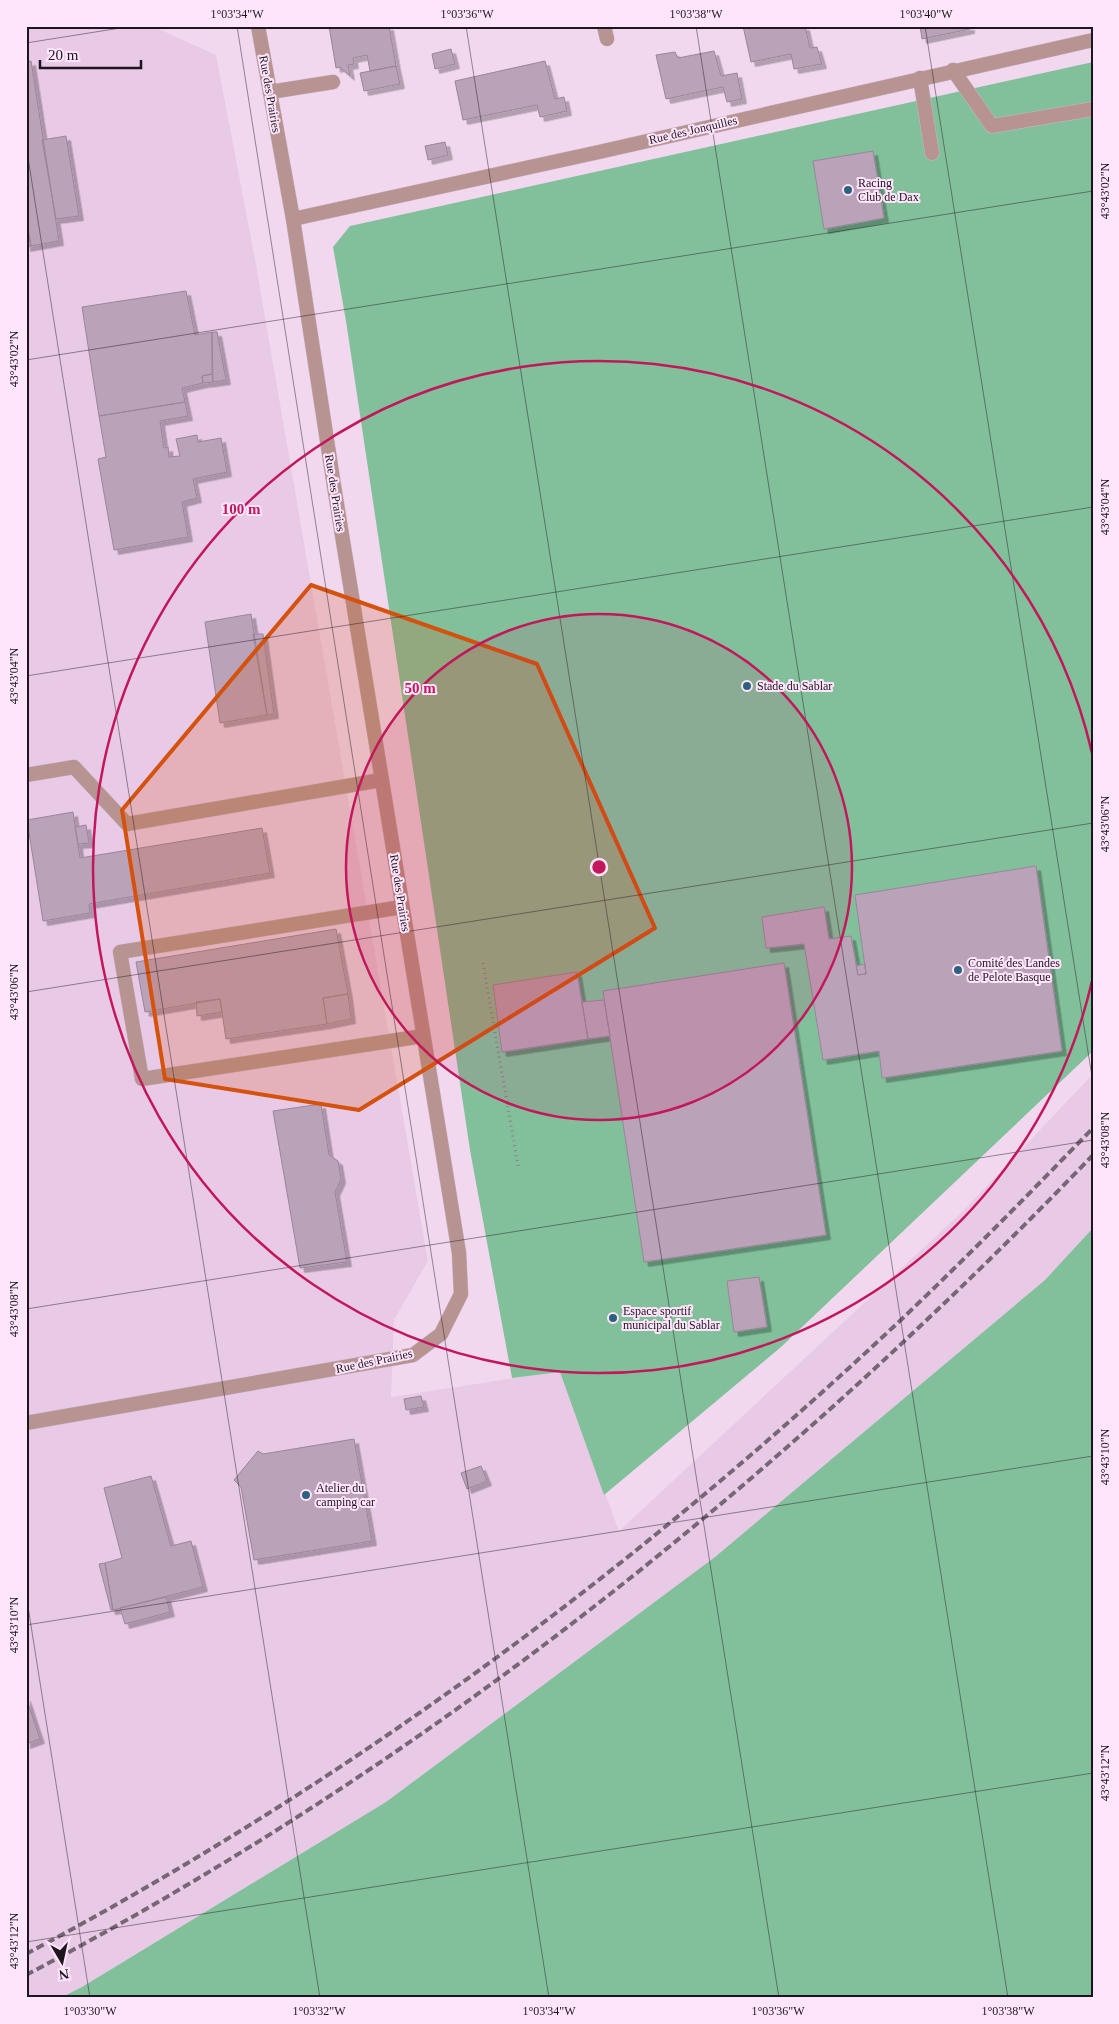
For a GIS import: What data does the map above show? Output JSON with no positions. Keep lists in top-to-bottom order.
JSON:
{
  "streets": {
    "street": ["Rue des Prairies", "Rue des Jonquilles"]
  },
  "crossings": [
    ["Rue des Prairies", "Rue des Jonquilles"]
  ],
  "places": [
    "Racing Club de Dax",
    "Stade du Sablar",
    "Comité des Landes de Pelote Basque",
    "Espace sportif municipal du Sablar",
    "Atelier du camping car"
  ],
  "scale_bar": "20 m",
  "north": "bottom",
  "coordinates": [
    "1°03'34\"W",
    "1°03'36\"W",
    "1°03'38\"W",
    "1°03'40\"W",
    "43°43'02\"N",
    "43°43'04\"N",
    "43°43'06\"N",
    "43°43'08\"N",
    "43°43'10\"N",
    "43°43'12\"N",
    "1°03'30\"W",
    "1°03'32\"W"
  ],
  "rings": ["100 m", "50 m"]
}
